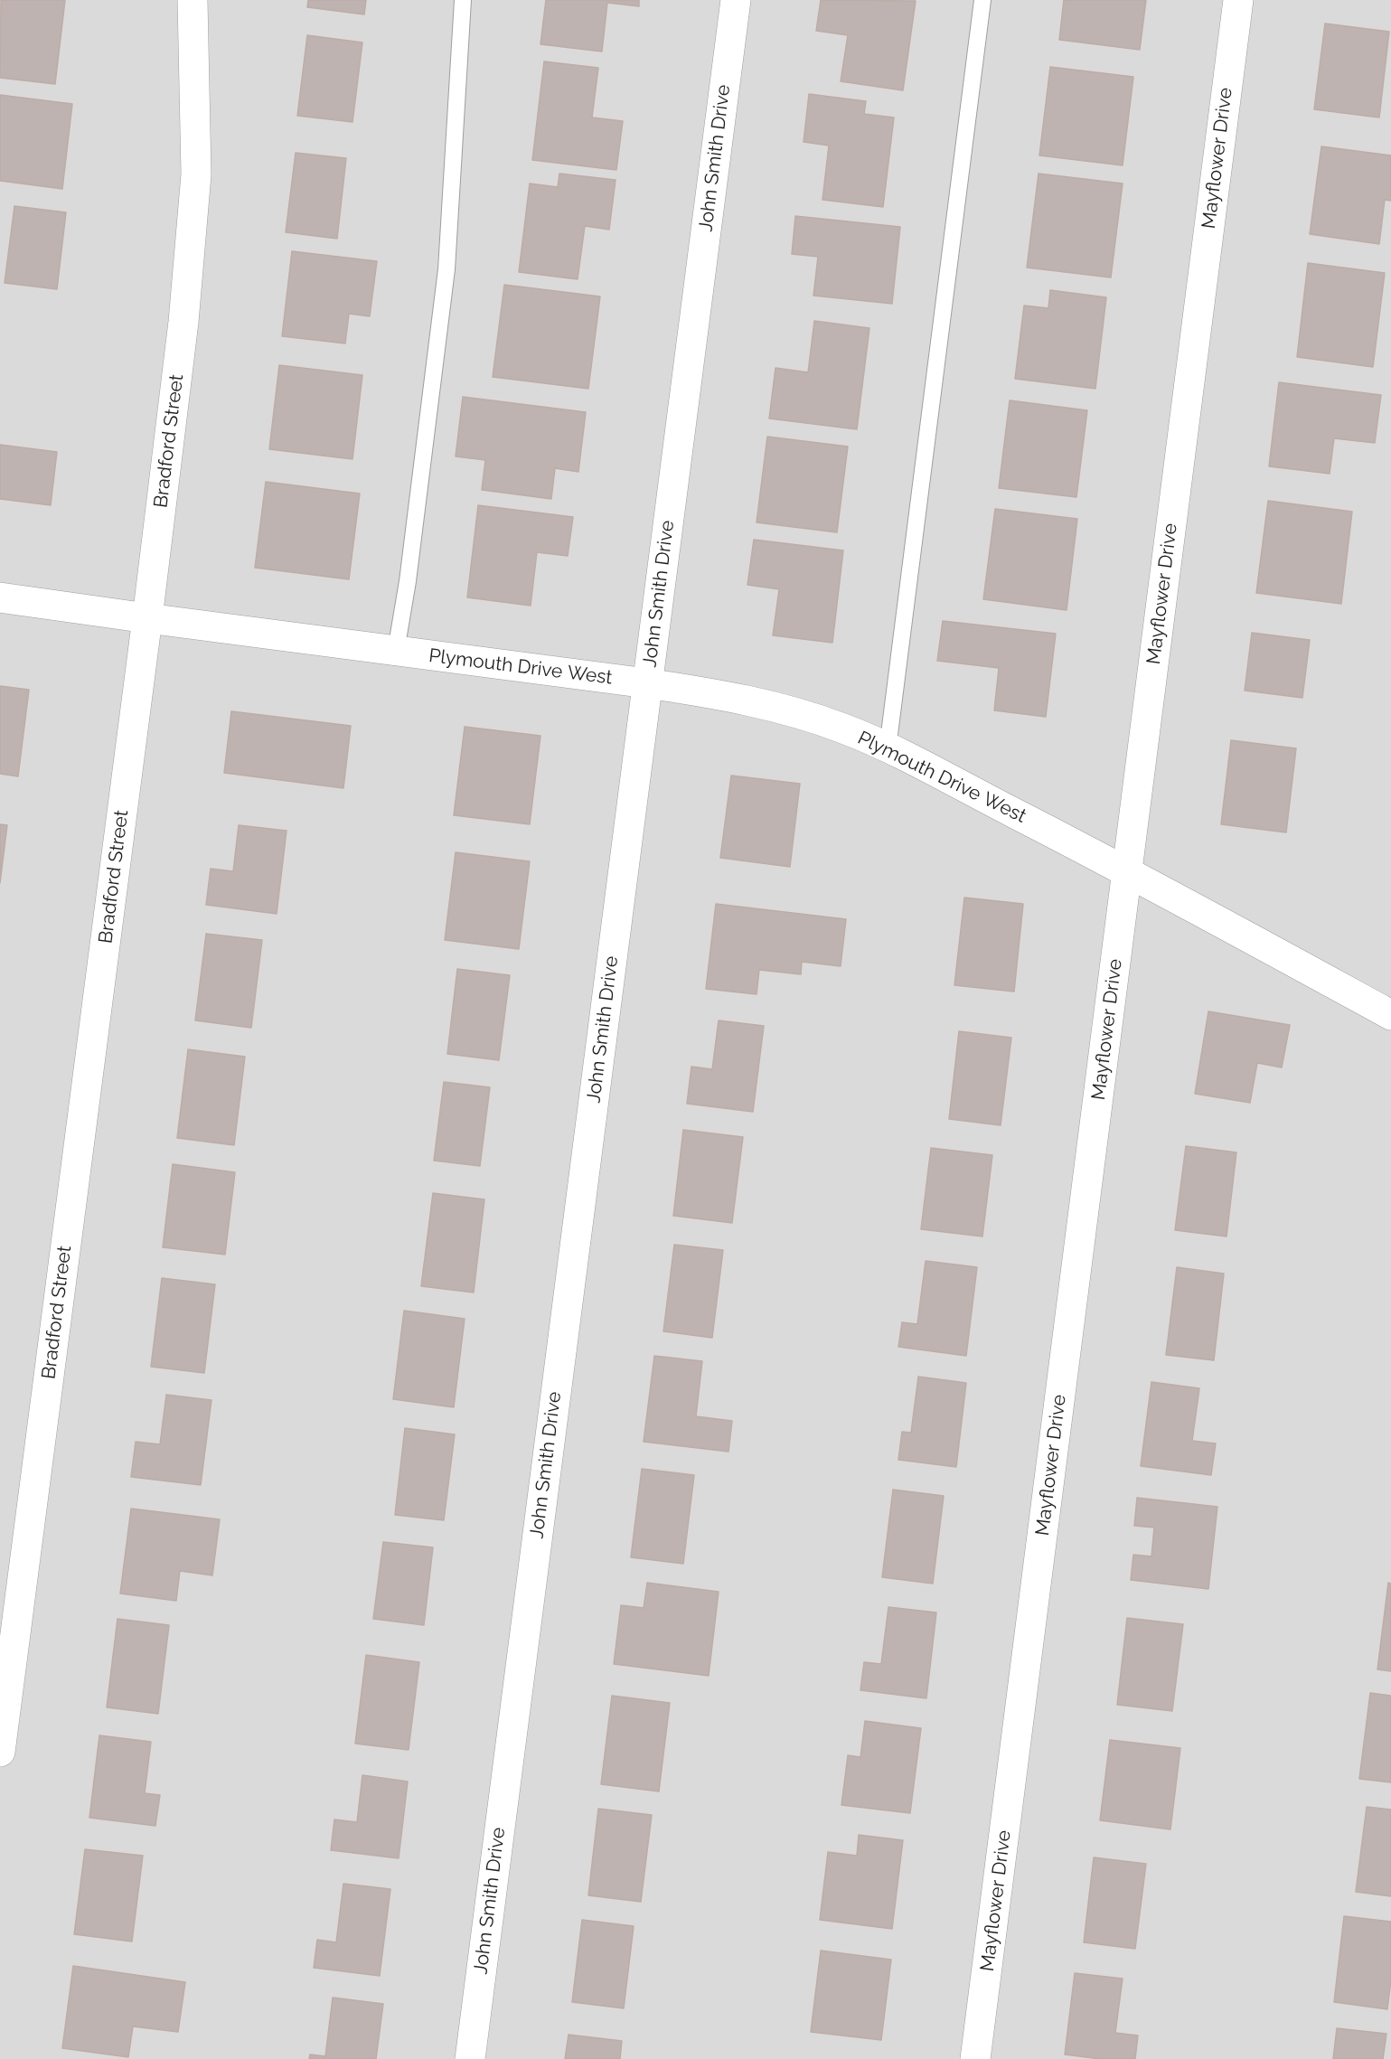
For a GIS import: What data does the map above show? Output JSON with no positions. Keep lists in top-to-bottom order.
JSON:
{
  "streets": {
    "street": [
      "John Smith Drive",
      "Mayflower Drive",
      "Bradford Street",
      "Plymouth Drive West"
    ]
  },
  "crossings": [
    ["John Smith Drive", "Plymouth Drive West"],
    ["Mayflower Drive", "Plymouth Drive West"],
    ["Bradford Street", "Plymouth Drive West"]
  ]
}
